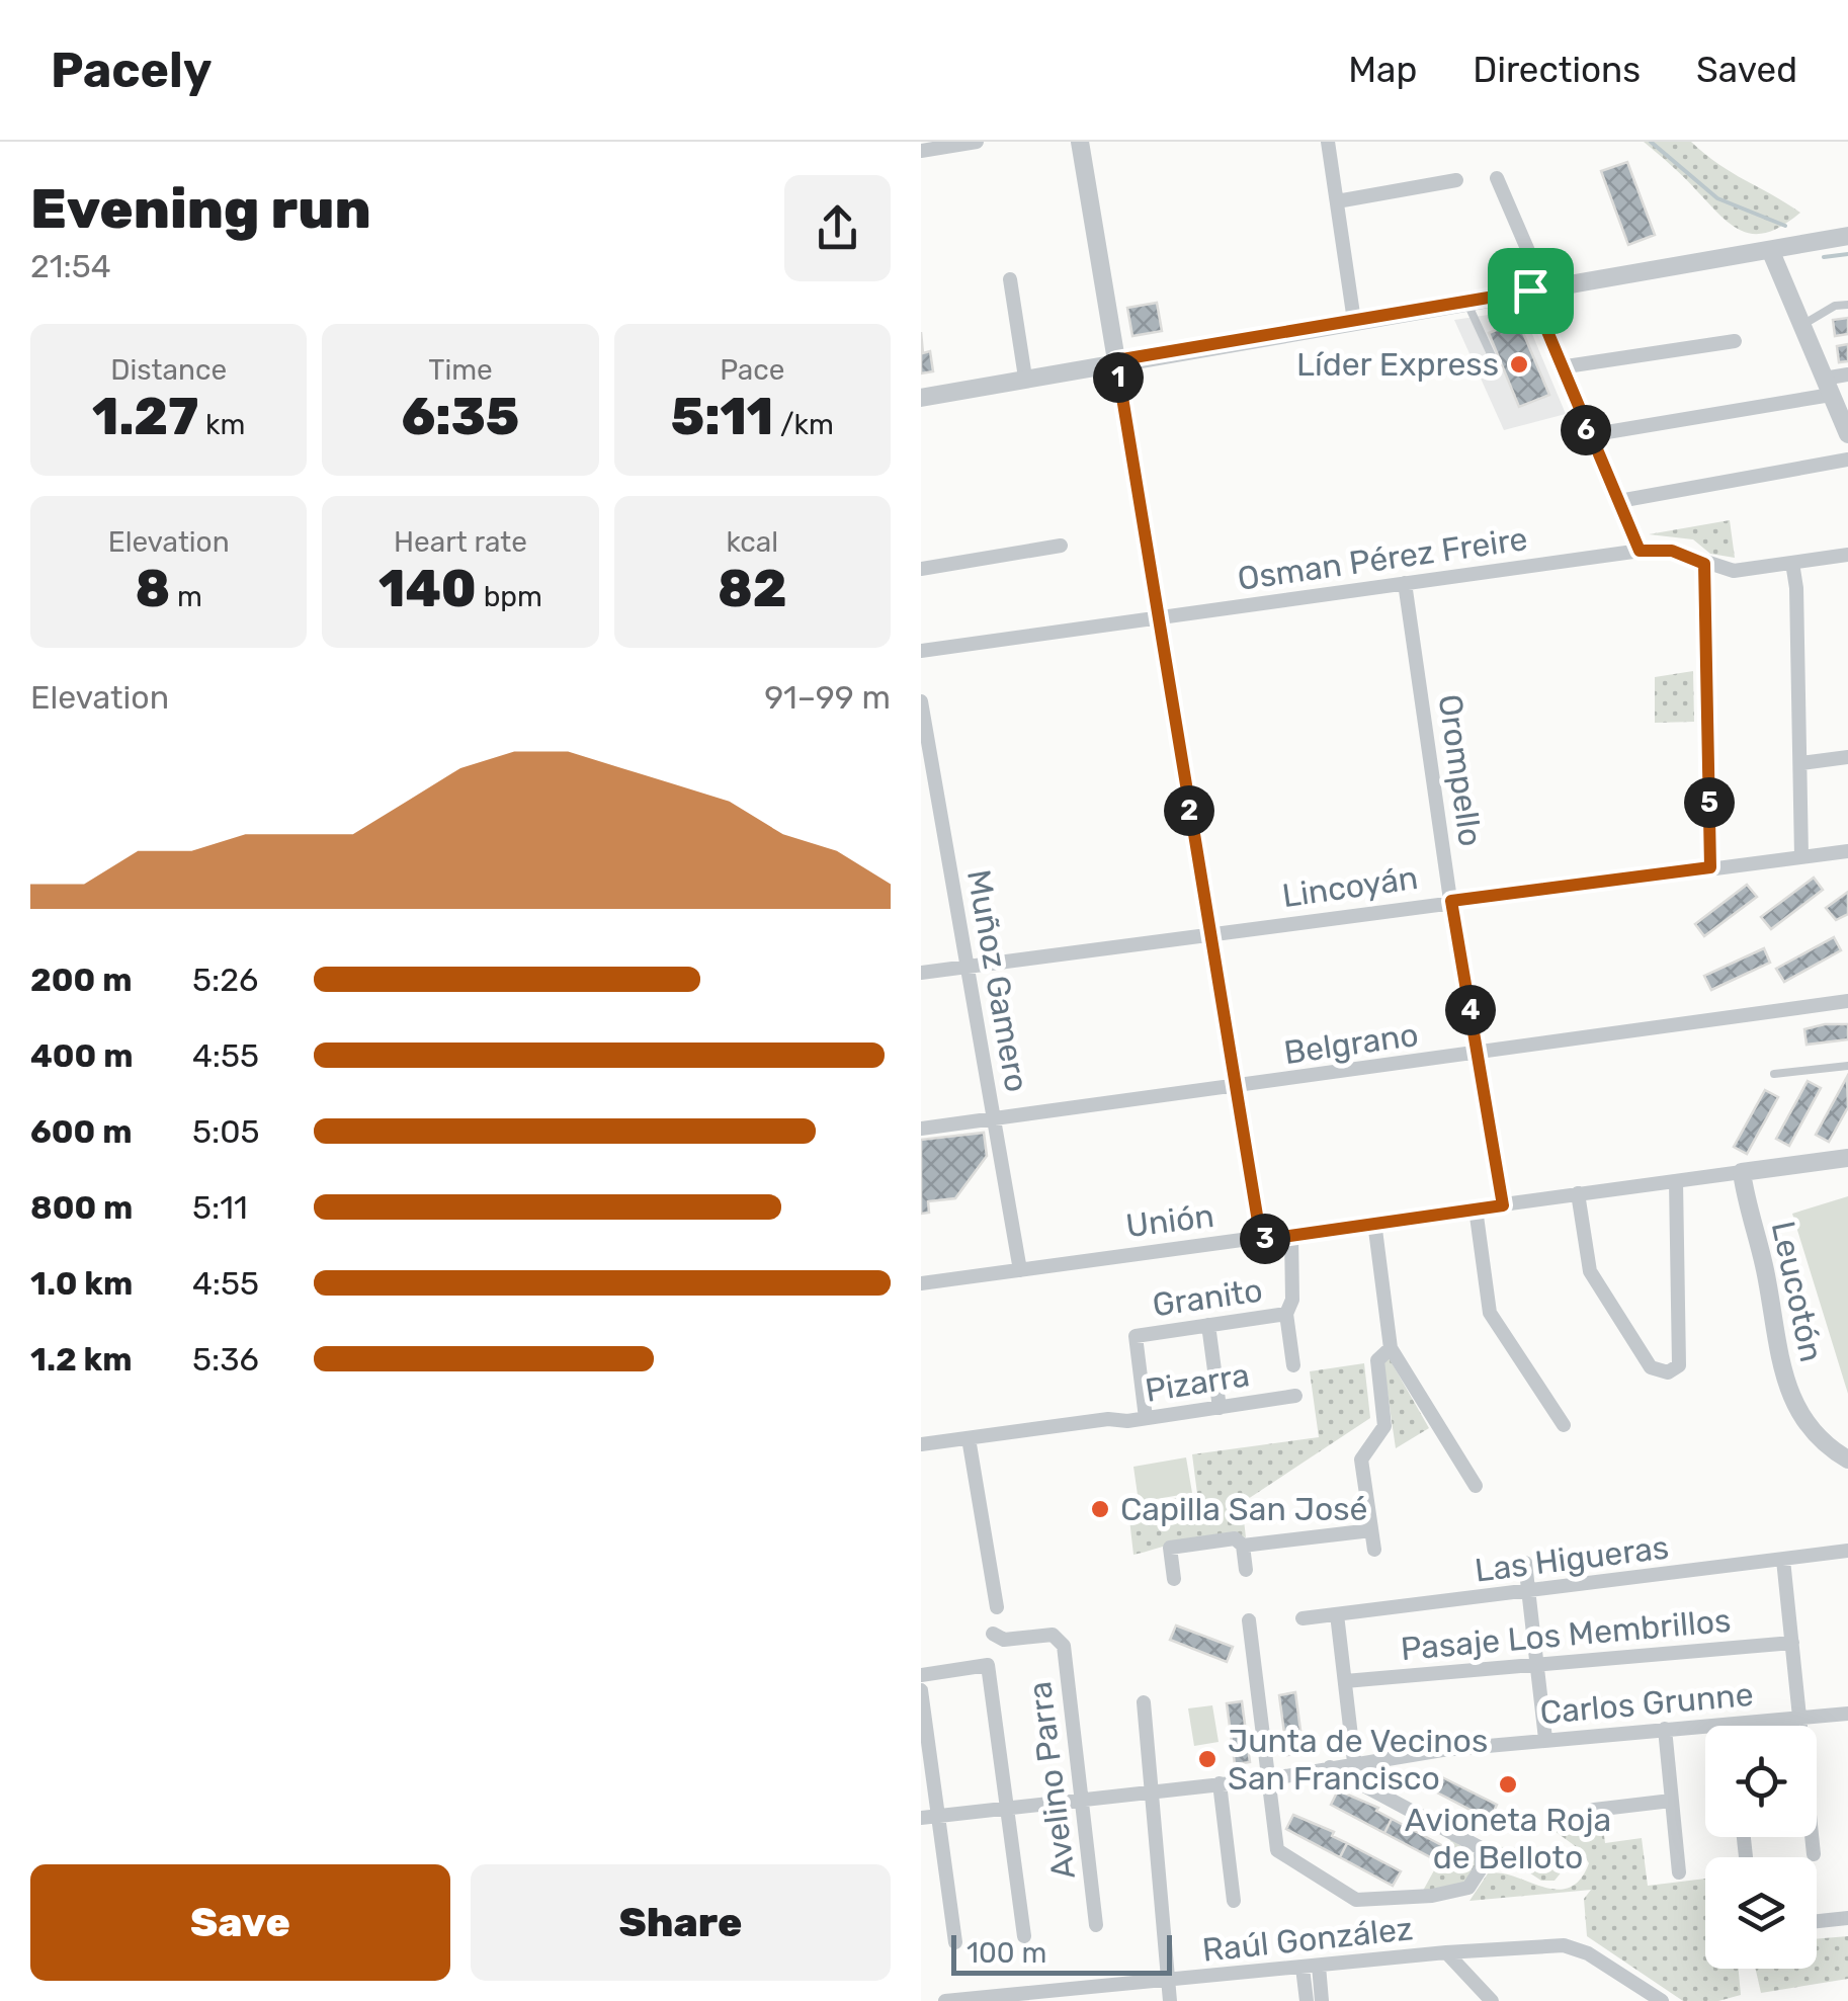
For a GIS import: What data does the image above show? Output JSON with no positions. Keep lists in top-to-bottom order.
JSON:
{
  "streets": {
    "street": [
      "Osman Pérez Freire",
      "Orompello",
      "Lincoyán",
      "Muñoz Gamero",
      "Belgrano",
      "Unión",
      "Leucotón",
      "Granito",
      "Pizarra",
      "Las Higueras",
      "Pasaje Los Membrillos",
      "Carlos Grunne",
      "Avelino Parra",
      "Raúl González"
    ]
  },
  "crossings": [
    ["Osman Pérez Freire", "Orompello"],
    ["Orompello", "Lincoyán"],
    ["Orompello", "Belgrano"],
    ["Orompello", "Unión"],
    ["Lincoyán", "Muñoz Gamero"],
    ["Muñoz Gamero", "Belgrano"],
    ["Muñoz Gamero", "Unión"],
    ["Unión", "Leucotón"],
    ["Granito", "Pizarra"],
    ["Carlos Grunne", "Avelino Parra"]
  ],
  "places": [
    "Líder Express",
    "Capilla San José",
    "Junta de Vecinos San Francisco",
    "Avioneta Roja de Belloto"
  ],
  "scale_bar": "100 m",
  "page": {
    "header": "Pacely",
    "nav": ["Map", "Directions", "Saved"],
    "heading": ["Evening run", "21:54"],
    "stats": [
      ["Distance", "1.27 km"],
      ["Time", "6:35"],
      ["Pace", "5:11 /km"],
      ["Elevation", "8 m"],
      ["Heart rate", "140 bpm"],
      ["kcal", "82"]
    ],
    "pins": [
      "1",
      "6",
      "5",
      "2",
      "4",
      "3"
    ],
    "chart": ["Elevation", "91–99 m"],
    "list": [
      {
        "name": "200 m",
        "note": "5:26"
      },
      {
        "name": "400 m",
        "note": "4:55"
      },
      {
        "name": "600 m",
        "note": "5:05"
      },
      {
        "name": "800 m",
        "note": "5:11"
      },
      {
        "name": "1.0 km",
        "note": "4:55"
      },
      {
        "name": "1.2 km",
        "note": "5:36"
      }
    ],
    "buttons": ["Save", "Share"],
    "scale": "100 m"
  }
}
